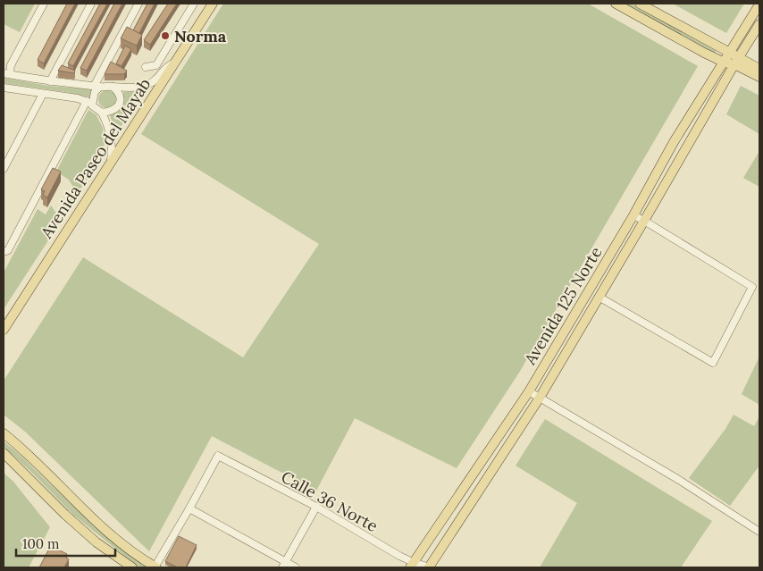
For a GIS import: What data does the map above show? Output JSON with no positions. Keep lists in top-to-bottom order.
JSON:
{
  "streets": {
    "main road": ["Avenida Paseo del Mayab", "Avenida 125 Norte"],
    "street": ["Calle 36 Norte"]
  },
  "crossings": [
    ["Avenida 125 Norte", "Calle 36 Norte"]
  ],
  "places": ["Norma"],
  "scale_bar": "100 m"
}
